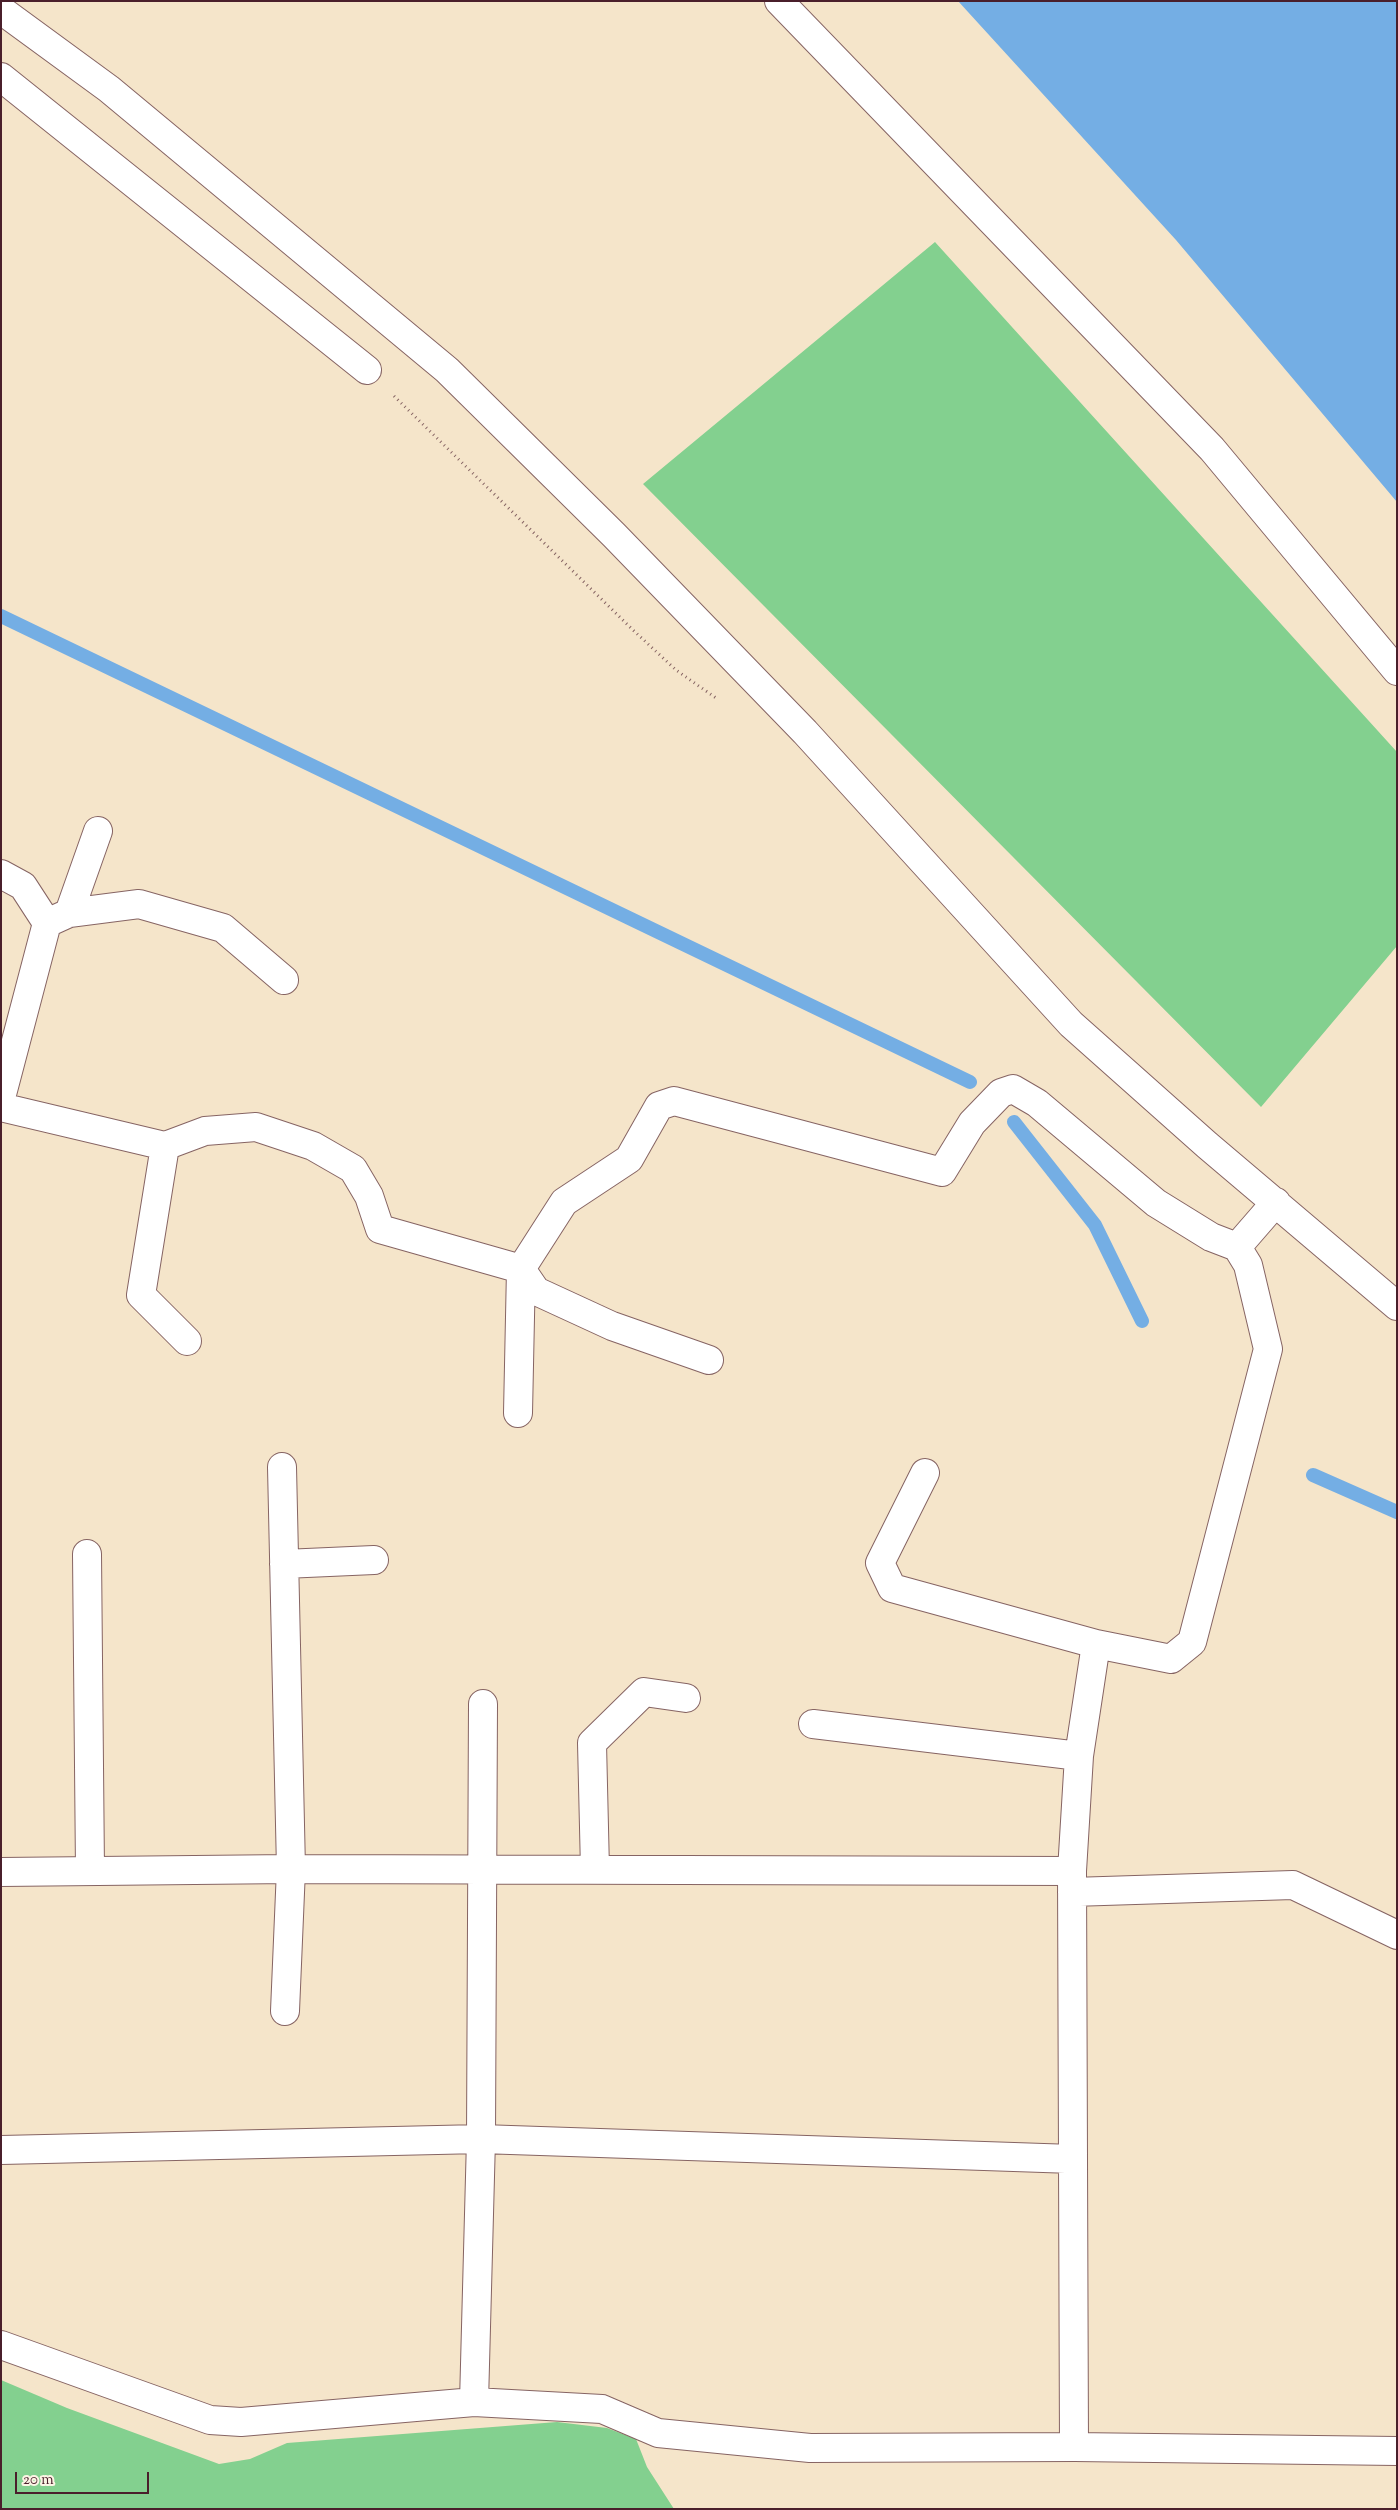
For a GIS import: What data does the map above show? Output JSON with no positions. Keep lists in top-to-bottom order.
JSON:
{
  "scale_bar": "20 m"
}
